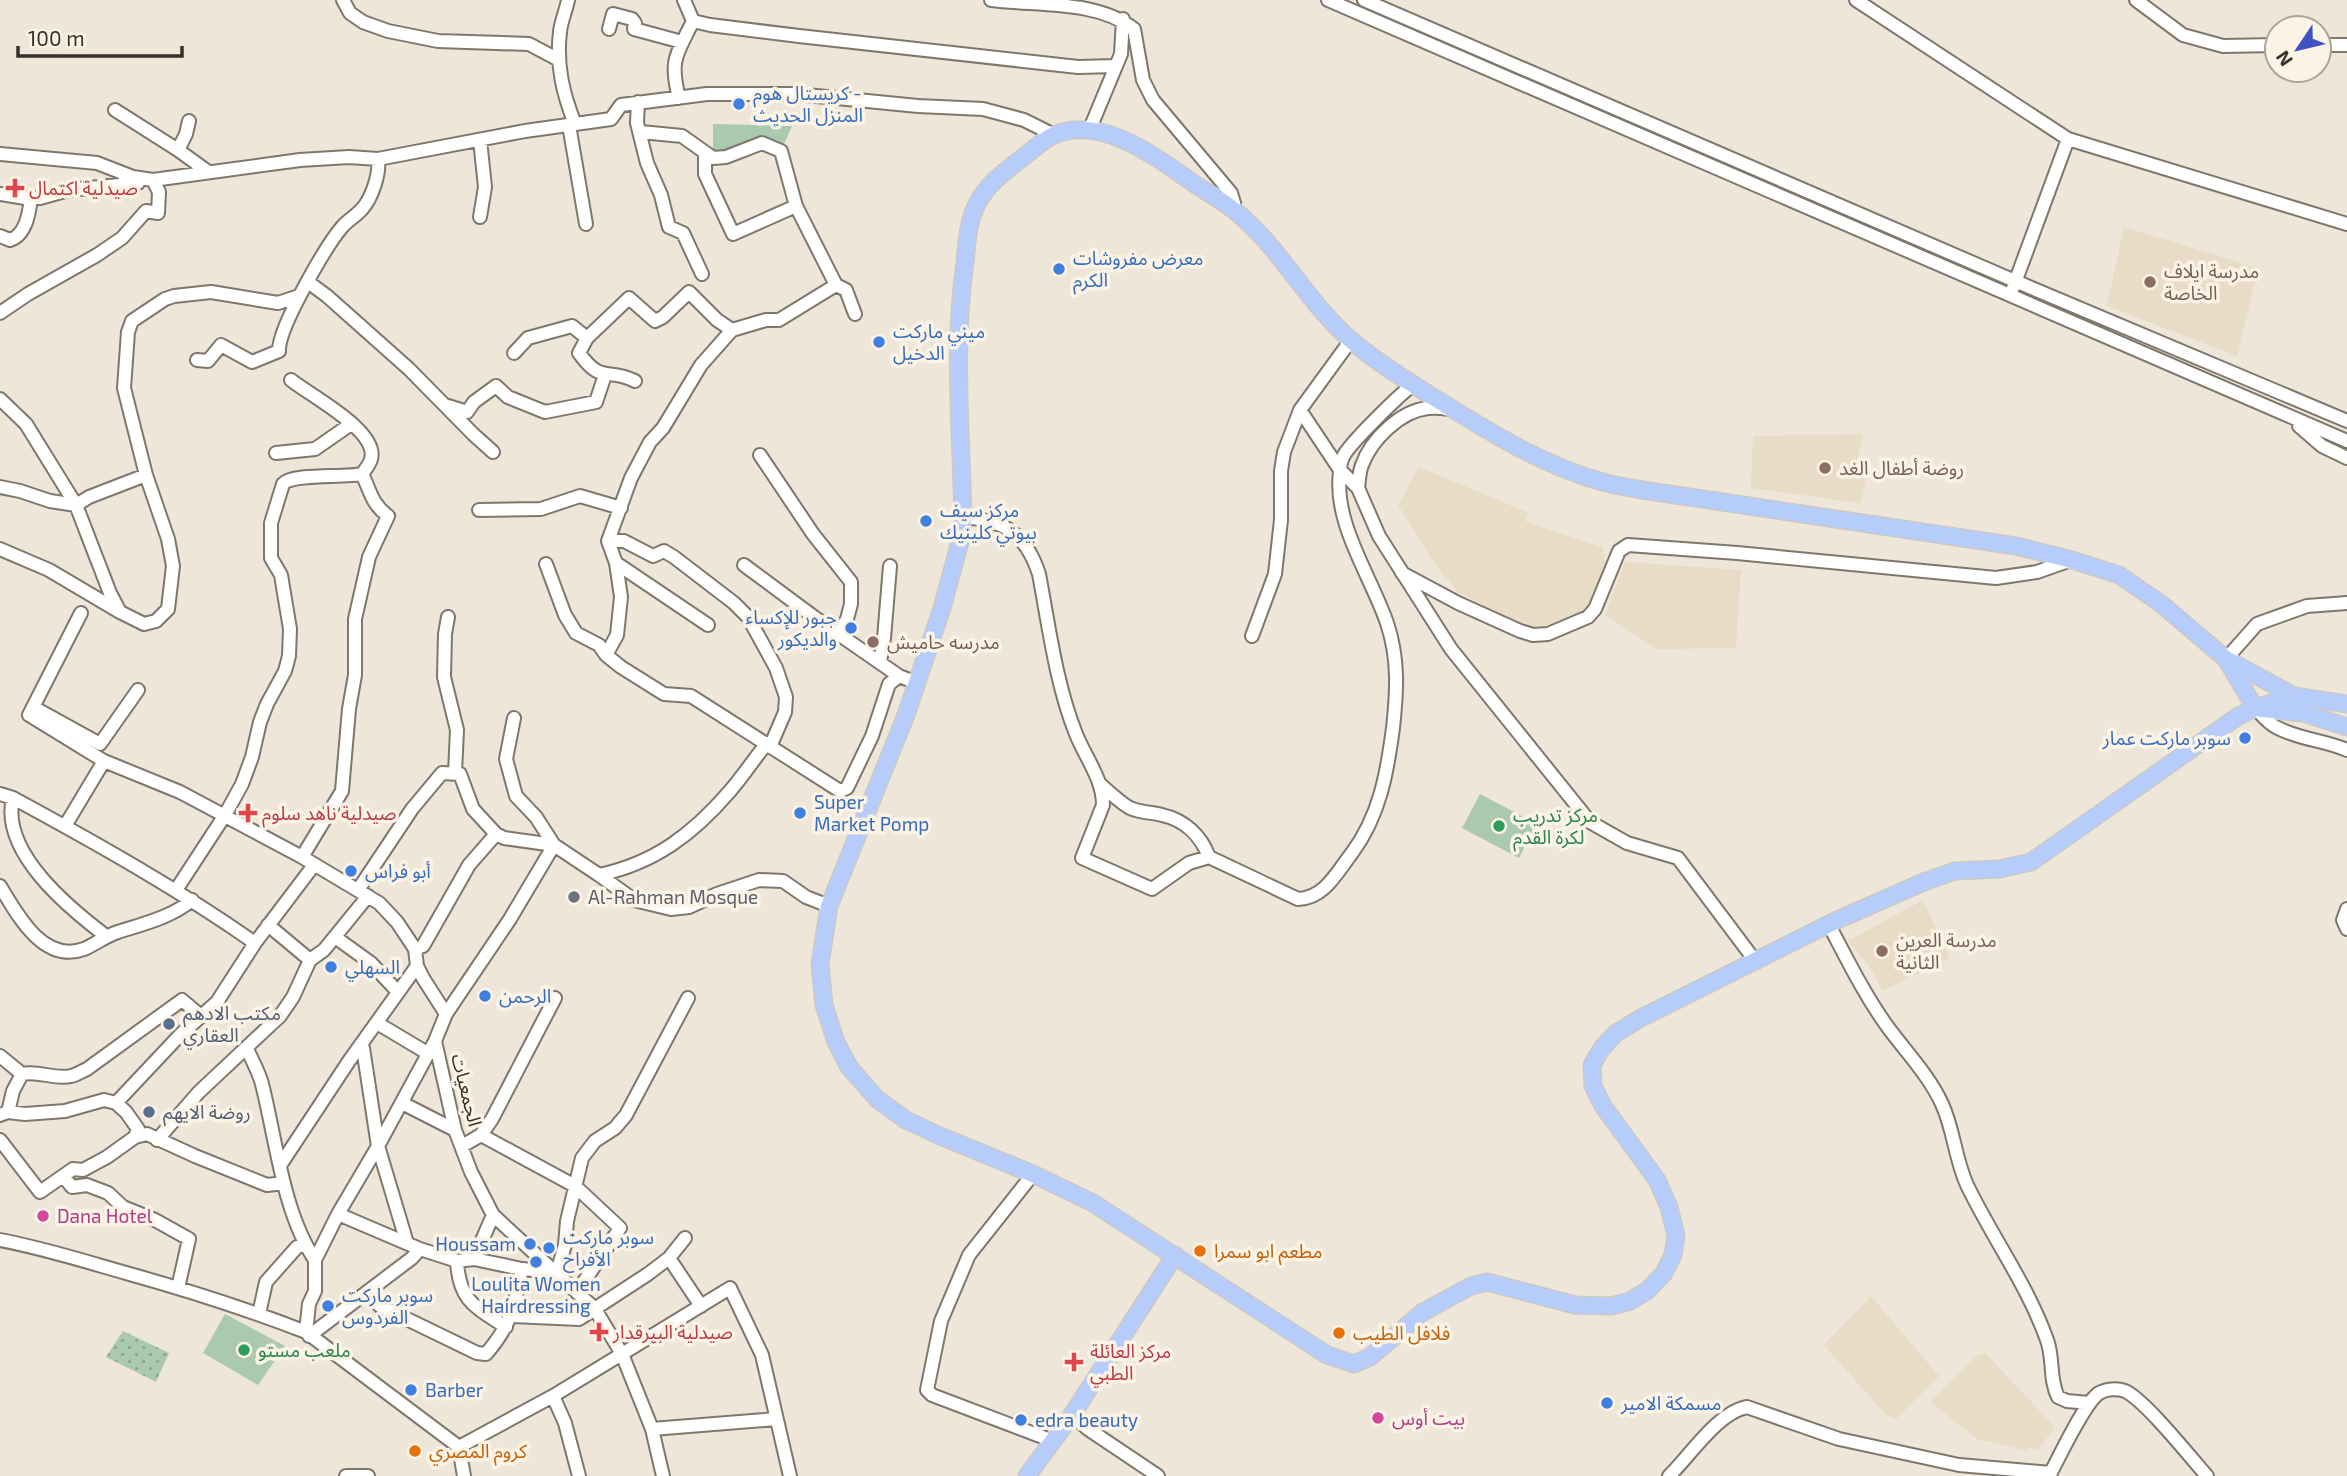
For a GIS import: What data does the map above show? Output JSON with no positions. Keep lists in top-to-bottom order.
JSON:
{
  "streets": {
    "street": ["الجمعيات"]
  },
  "places": {
    "other": [
      "كريستال هوم - المنزل الحديث",
      "معرض مفروشات الكرم",
      "مدرسة ايلاف الخاصة",
      "ميني ماركت الدخيل",
      "روضة أطفال الغد",
      "مركز سيف بيوتي كلينيك",
      "جبور للإكساء والديكور",
      "مدرسه حاميش",
      "سوبر ماركت عمار",
      "Super Market Pomp",
      "مركز تدريب لكرة القدم",
      "أبو فراس",
      "Al-Rahman Mosque",
      "مدرسة العرين الثانية",
      "السهلي",
      "الرحمن",
      "مكتب الادهم العقاري",
      "روضة الايهم",
      "Dana Hotel",
      "Houssam",
      "سوبر ماركت الأفراح",
      "مطعم ابو سمرا",
      "Loulita Women Hairdressing",
      "سوبر ماركت الفردوس",
      "فلافل الطيب",
      "ملعب مستو",
      "Barber",
      "مسمكة الامير",
      "بيت أوس",
      "edra beauty",
      "كروم المصري"
    ],
    "health": [
      "صيدلية اكتمال",
      "صيدلية ناهد سلوم",
      "صيدلية البيرقدار",
      "مركز العائلة الطبي"
    ]
  },
  "scale_bar": "100 m",
  "north": "bottom left"
}
